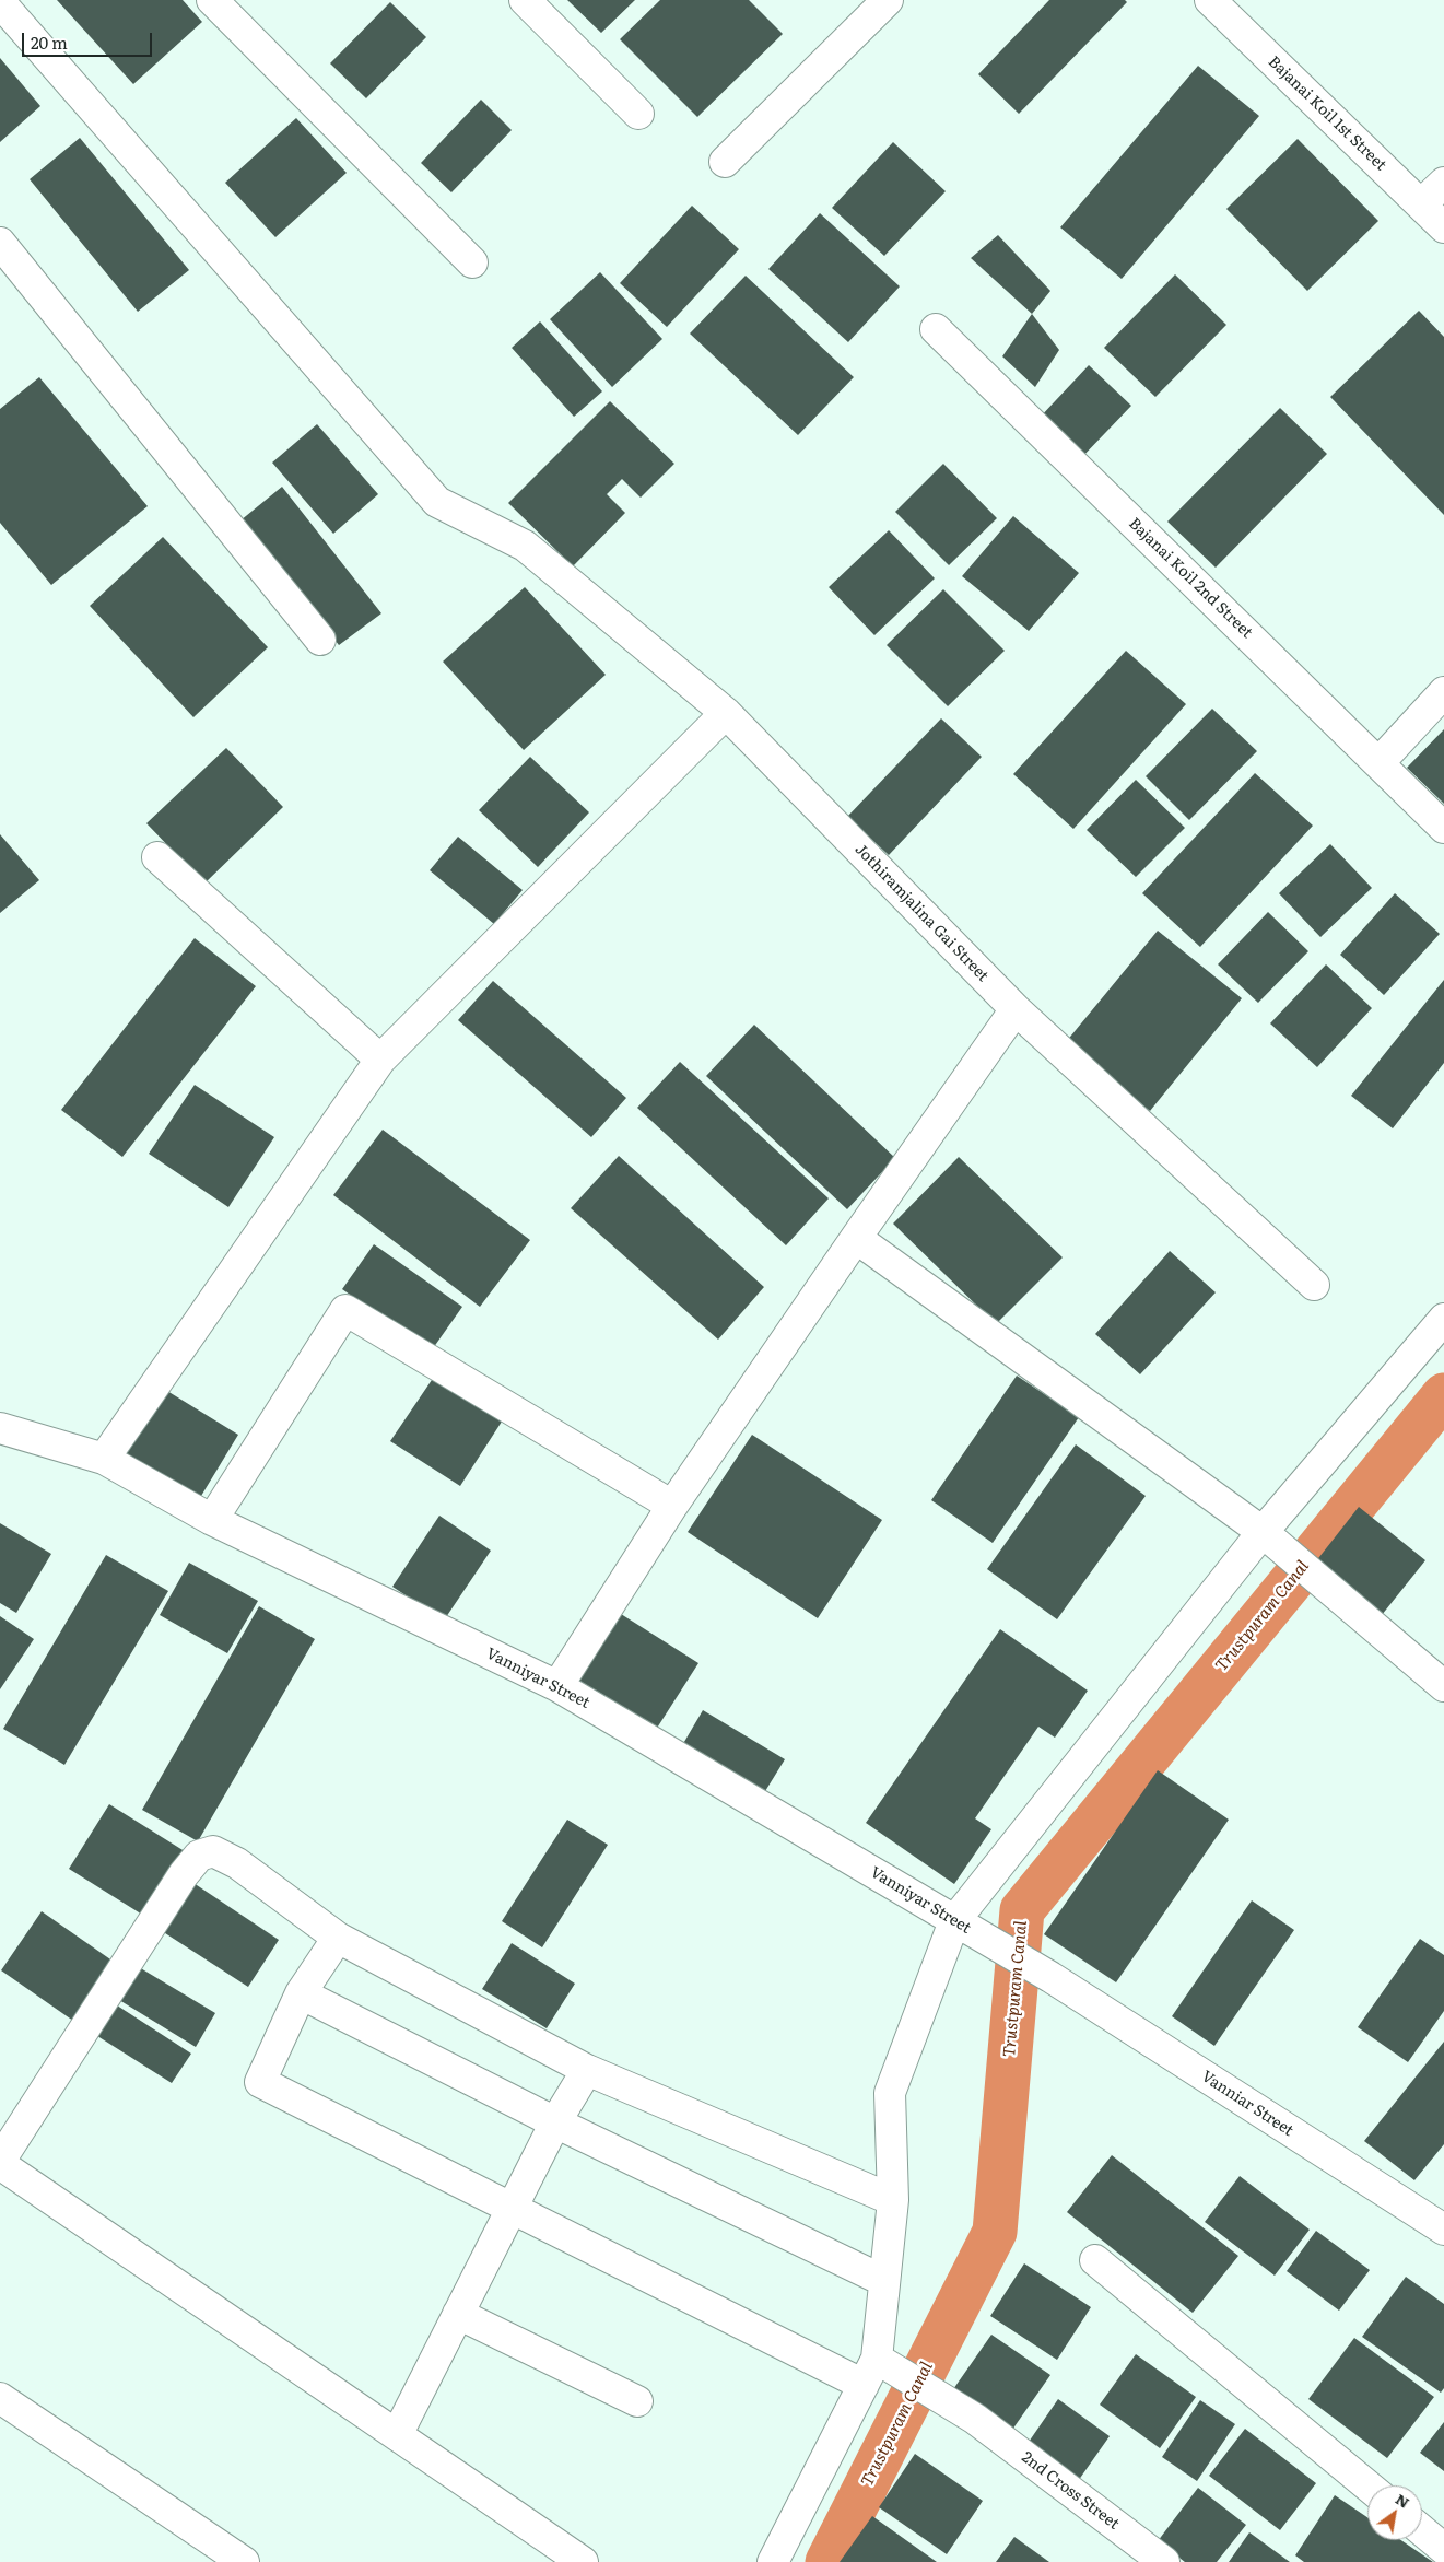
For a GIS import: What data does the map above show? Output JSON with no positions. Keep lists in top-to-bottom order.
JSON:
{
  "streets": {
    "street": [
      "Bajanai Koil 1st Street",
      "Bajanai Koil 2nd Street",
      "Jothiramjalina Gai Street",
      "Vanniyar Street",
      "Vanniar Street",
      "2nd Cross Street"
    ]
  },
  "crossings": [
    ["Vanniyar Street", "Vanniar Street"]
  ],
  "water": ["Trustpuram Canal"],
  "scale_bar": "20 m",
  "north": "top right"
}
